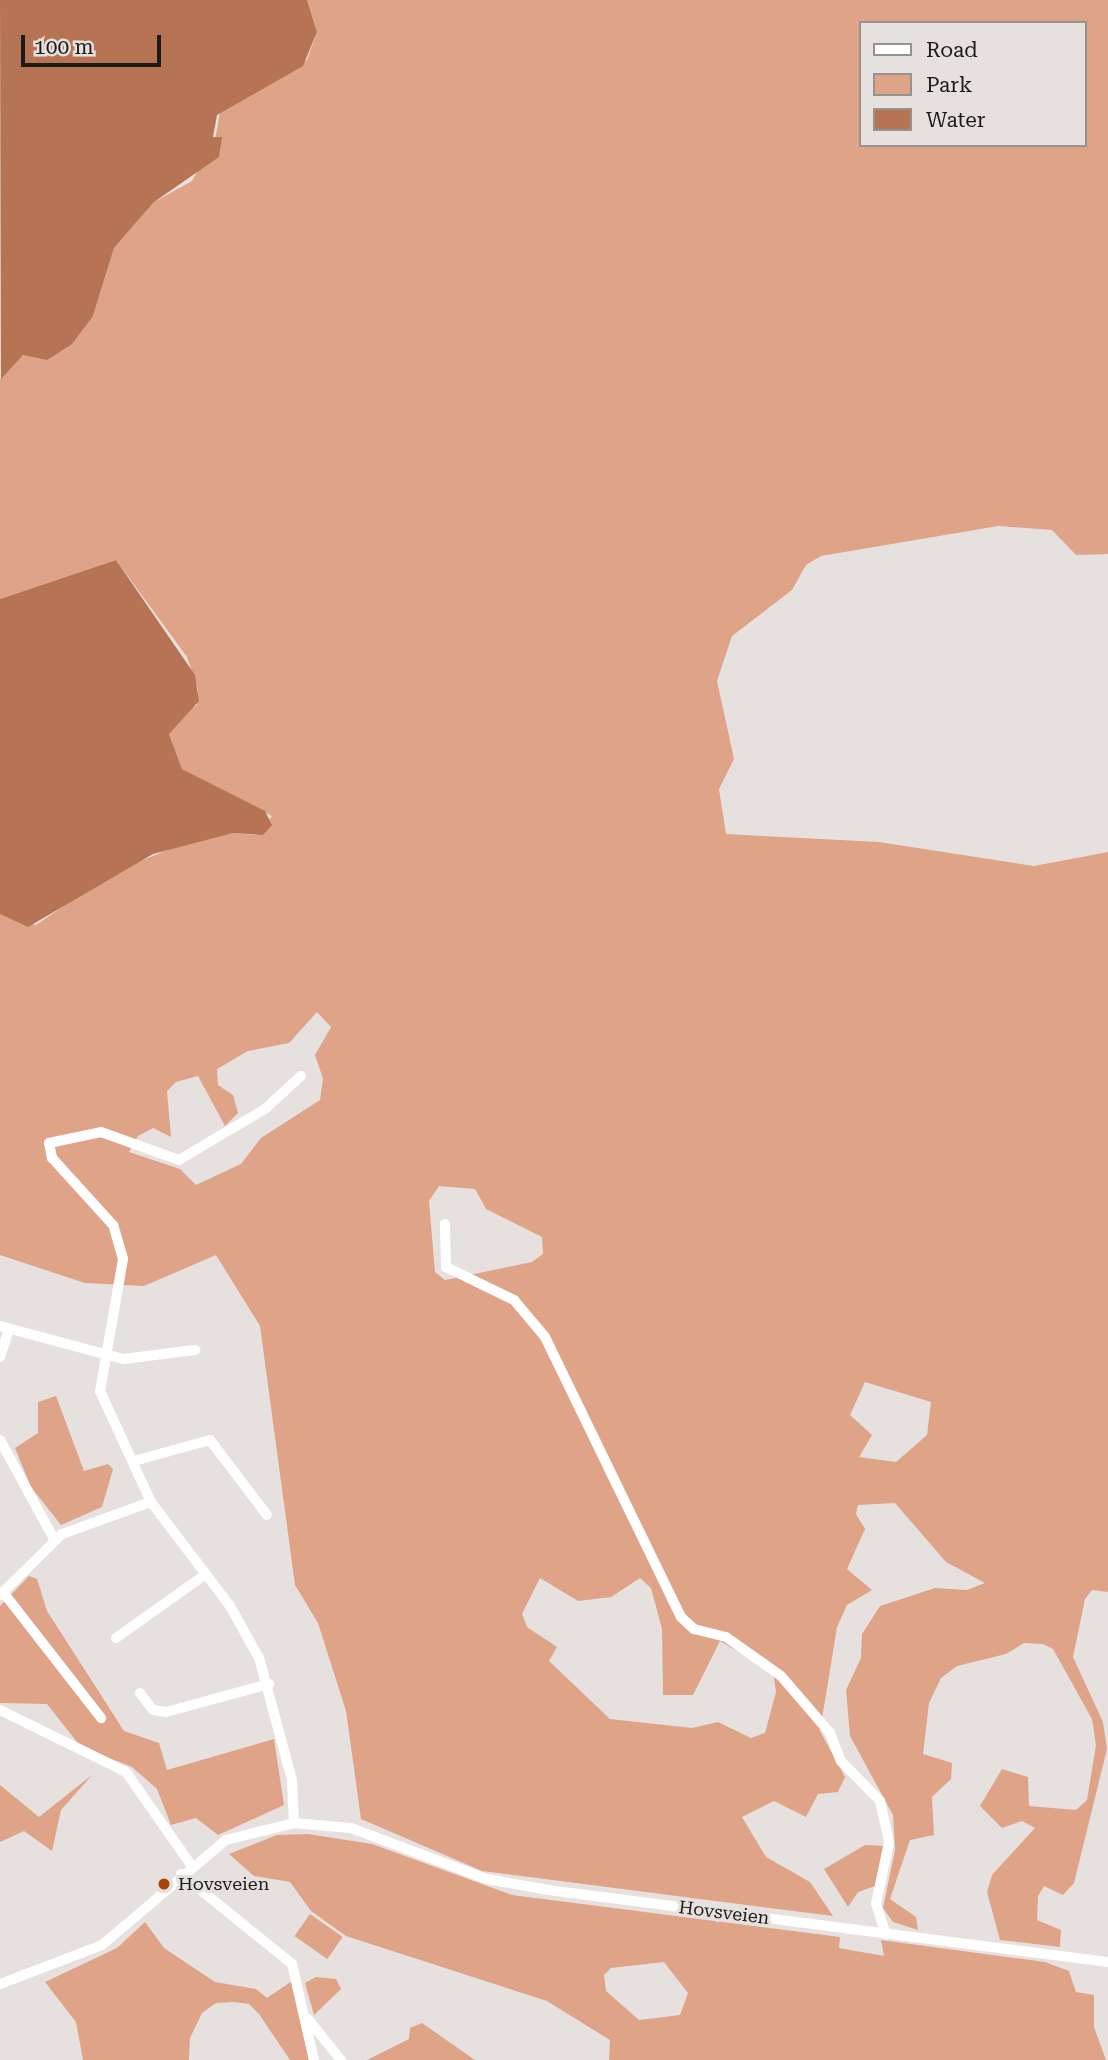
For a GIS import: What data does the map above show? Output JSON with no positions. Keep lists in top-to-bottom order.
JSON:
{
  "streets": {
    "street": ["Hovsveien"]
  },
  "places": ["Hovsveien"],
  "legend": ["Road", "Park", "Water"],
  "scale_bar": "100 m"
}
